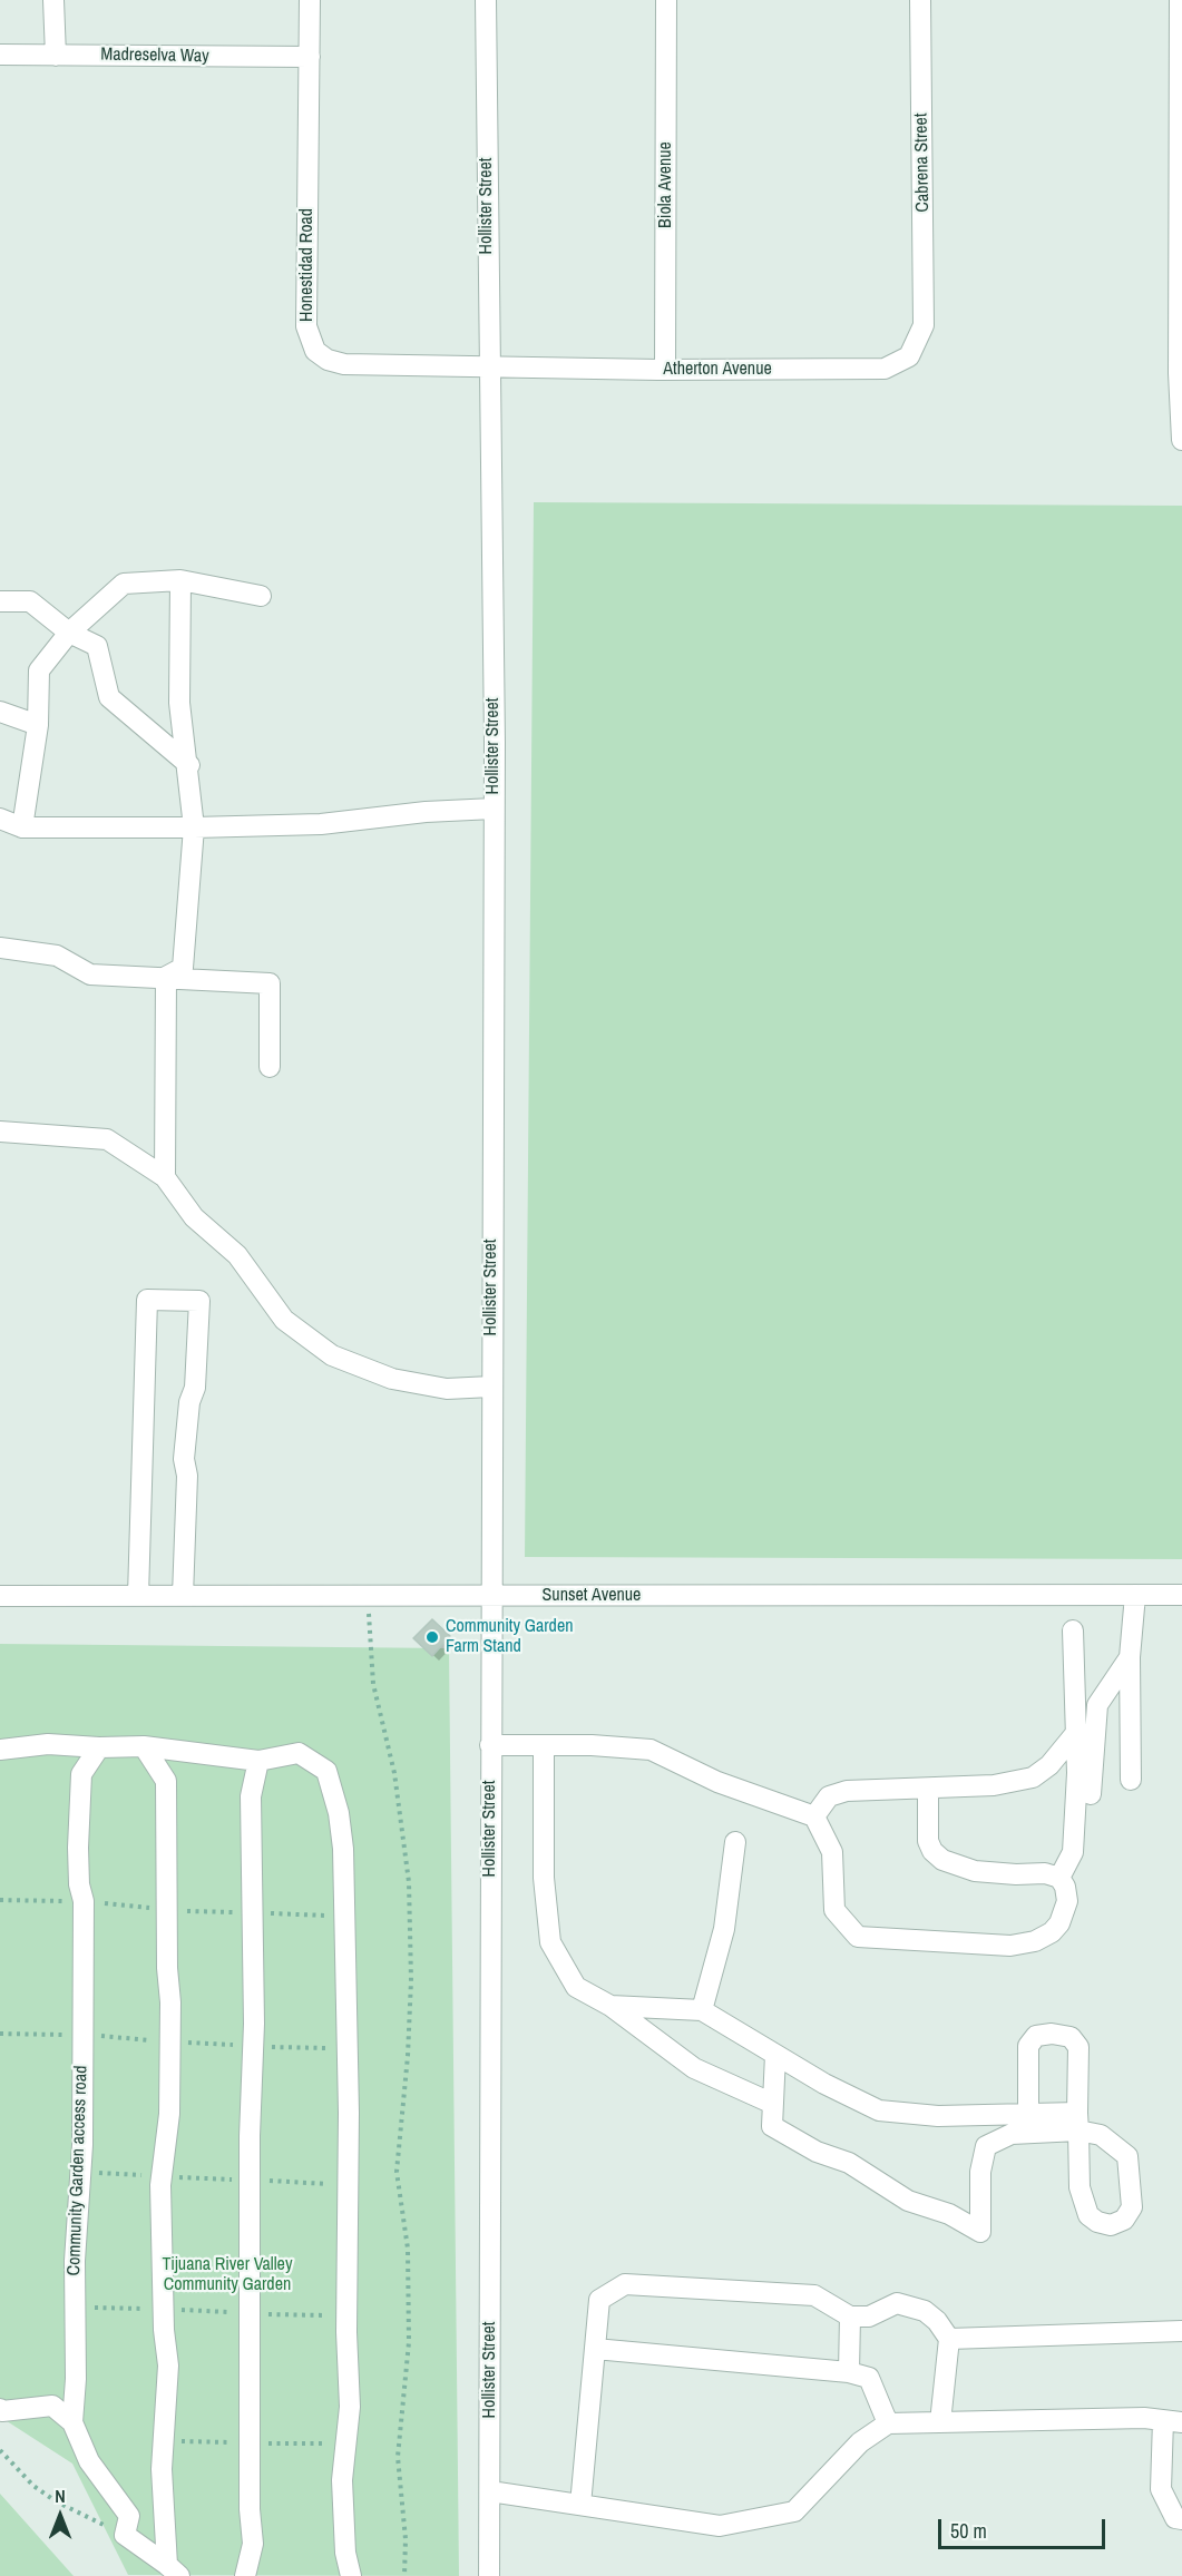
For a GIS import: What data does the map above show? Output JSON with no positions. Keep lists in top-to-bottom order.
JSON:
{
  "streets": {
    "street": [
      "Madreselva Way",
      "Cabrena Street",
      "Biola Avenue",
      "Hollister Street",
      "Honestidad Road",
      "Atherton Avenue",
      "Sunset Avenue",
      "Community Garden access road"
    ]
  },
  "crossings": [
    ["Madreselva Way", "Honestidad Road"],
    ["Cabrena Street", "Atherton Avenue"],
    ["Biola Avenue", "Atherton Avenue"],
    ["Hollister Street", "Honestidad Road"],
    ["Hollister Street", "Atherton Avenue"],
    ["Hollister Street", "Sunset Avenue"],
    ["Honestidad Road", "Atherton Avenue"]
  ],
  "parks": ["Tijuana River Valley Community Garden"],
  "places": ["Community Garden Farm Stand"],
  "scale_bar": "50 m",
  "north": "top"
}
